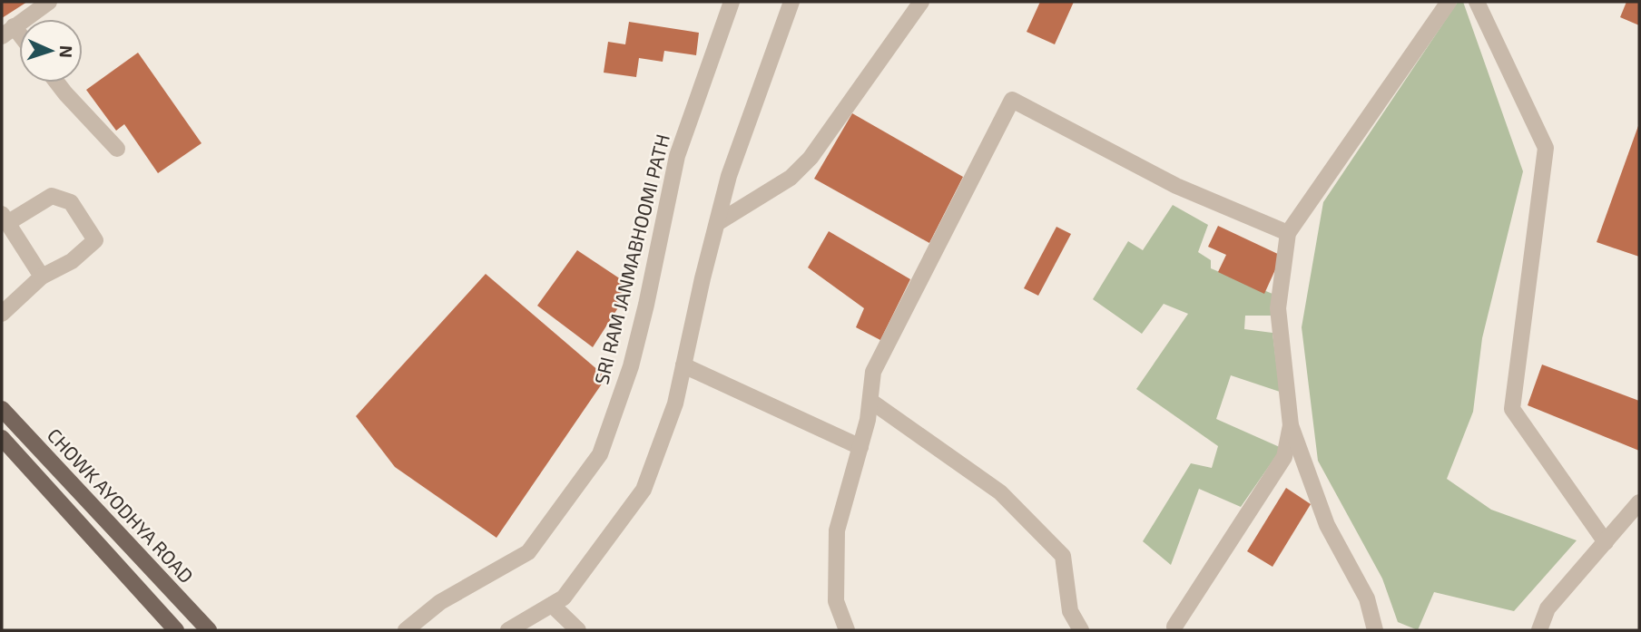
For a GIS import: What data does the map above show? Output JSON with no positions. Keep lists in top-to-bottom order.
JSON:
{
  "streets": {
    "main road": ["CHOWK AYODHYA ROAD"],
    "street": ["SRI RAM JANMABHOOMI PATH"]
  },
  "north": "right"
}
